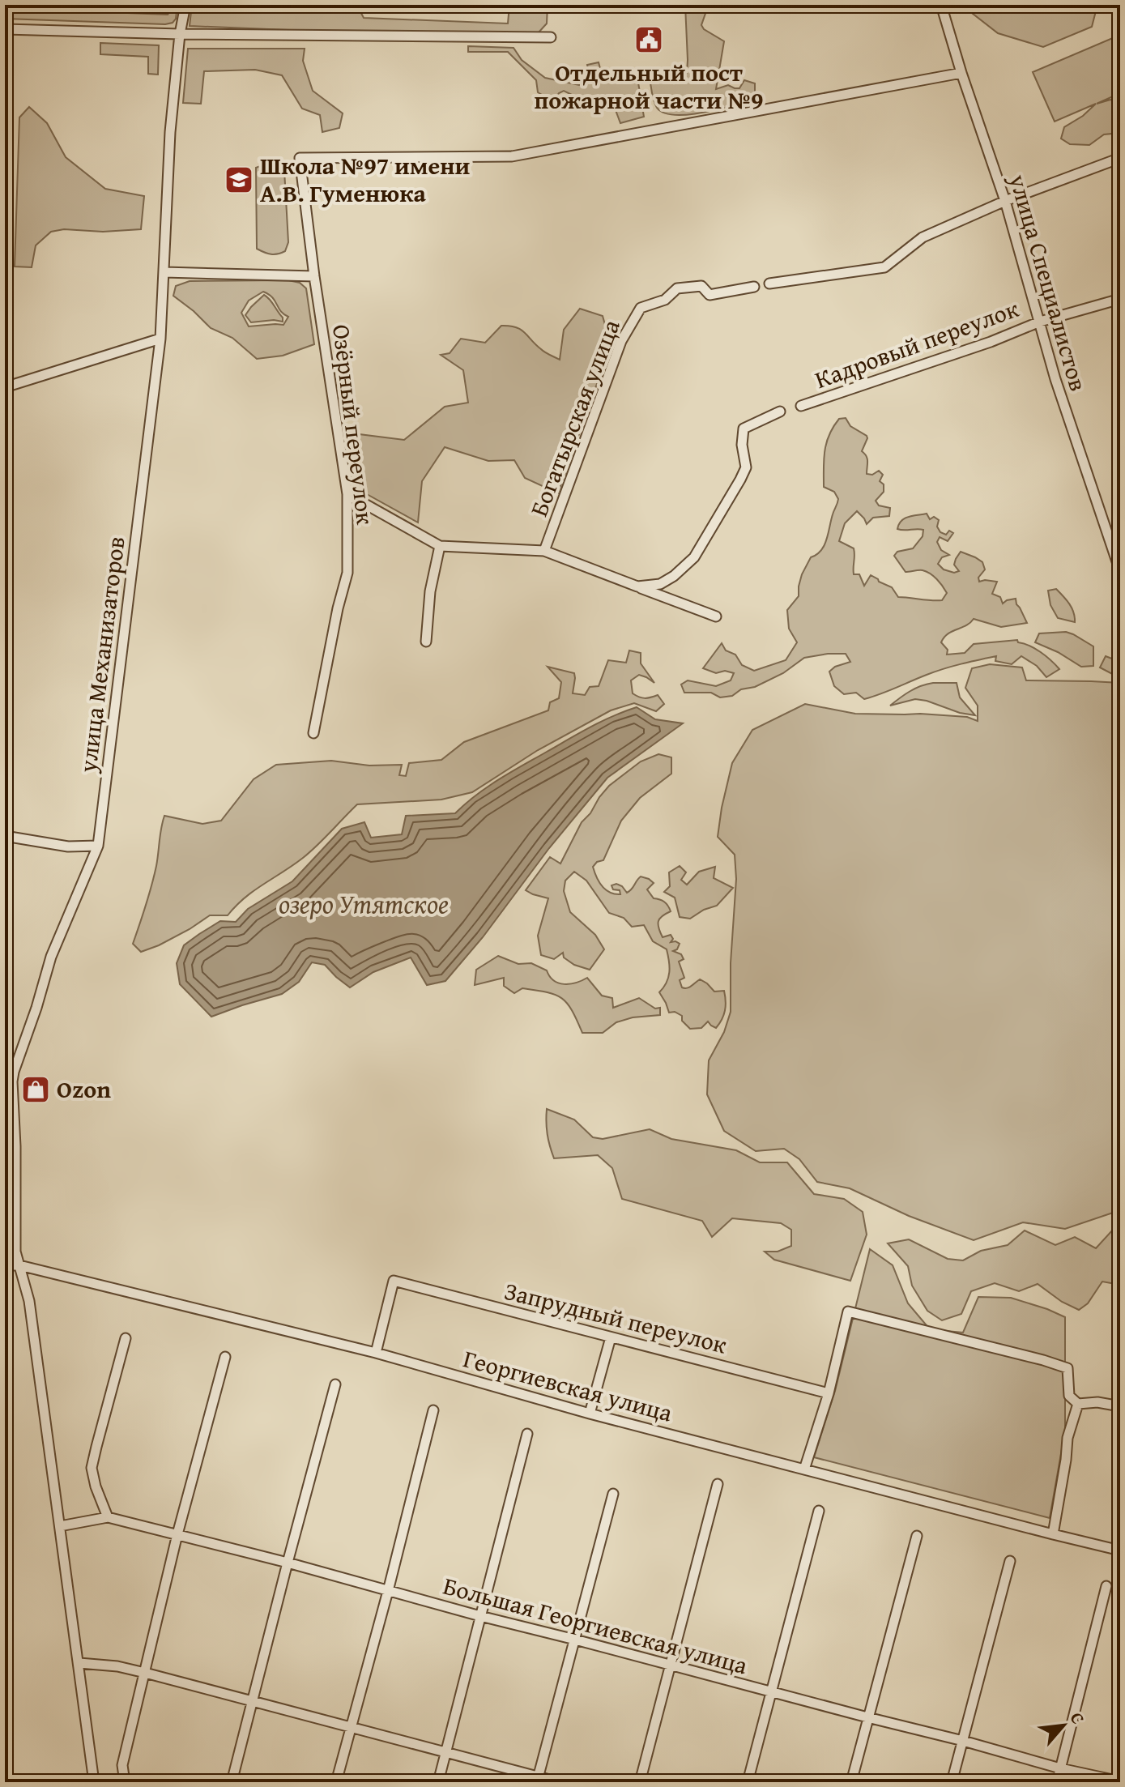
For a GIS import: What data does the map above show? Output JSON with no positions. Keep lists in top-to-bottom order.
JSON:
{
  "streets": {
    "street": [
      "улица Специалистов",
      "Кадровый переулок",
      "Богатырская улица",
      "Озёрный переулок",
      "улица Механизаторов",
      "Запрудный переулок",
      "Георгиевская улица",
      "Большая Георгиевская улица"
    ]
  },
  "crossings": [
    ["улица Специалистов", "Кадровый переулок"],
    ["улица Специалистов", "Озёрный переулок"],
    ["Богатырская улица", "Озёрный переулок"],
    ["улица Механизаторов", "Георгиевская улица"],
    ["улица Механизаторов", "Большая Георгиевская улица"],
    ["Запрудный переулок", "Георгиевская улица"]
  ],
  "water": ["озеро Утятское"],
  "places": {
    "public building": ["Отдельный пост пожарной части №9"],
    "school or university": ["Школа №97 имени А.В. Гуменюка"],
    "shop": ["Ozon"]
  },
  "north": "top right"
}
